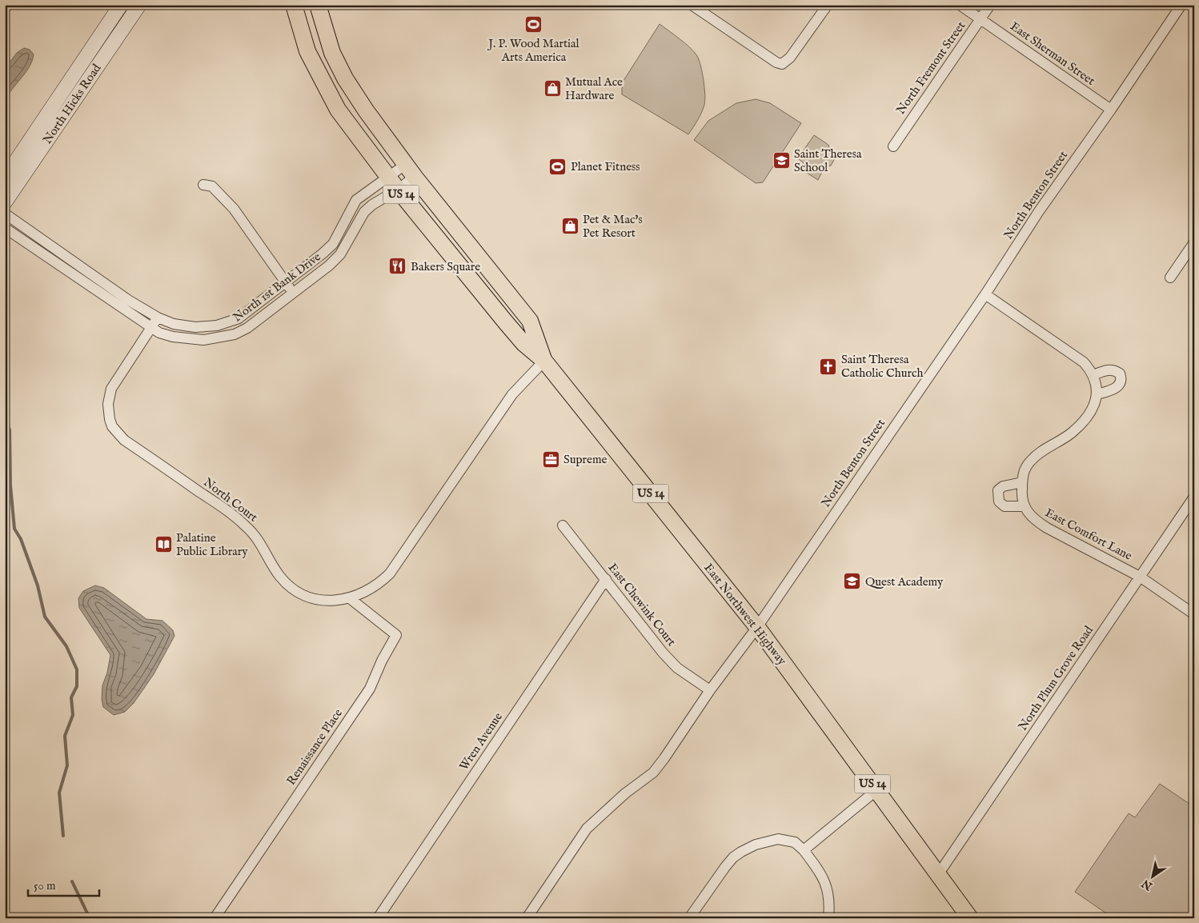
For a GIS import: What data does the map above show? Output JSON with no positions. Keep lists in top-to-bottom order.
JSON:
{
  "streets": {
    "main road": ["North Hicks Road", "US 14", "East Northwest Highway"],
    "street": [
      "East Sherman Street",
      "North Fremont Street",
      "North Benton Street",
      "North 1st Bank Drive",
      "North Court",
      "East Comfort Lane",
      "East Chewink Court",
      "North Plum Grove Road",
      "Wren Avenue",
      "Renaissance Place"
    ]
  },
  "crossings": [
    ["East Sherman Street", "North Fremont Street"],
    ["East Sherman Street", "North Benton Street"],
    ["US 14", "East Northwest Highway"],
    ["US 14", "North Plum Grove Road"],
    ["North Benton Street", "East Chewink Court"],
    ["North Benton Street", "East Northwest Highway"],
    ["North 1st Bank Drive", "North Court"],
    ["North 1st Bank Drive", "East Northwest Highway"],
    ["North Court", "East Northwest Highway"],
    ["North Court", "Renaissance Place"],
    ["East Comfort Lane", "North Plum Grove Road"],
    ["East Chewink Court", "Wren Avenue"],
    ["East Northwest Highway", "North Plum Grove Road"]
  ],
  "places": {
    "sports": ["J. P. Wood Martial Arts America", "Planet Fitness"],
    "shop": ["Mutual Ace Hardware", "Pet & Mac's Pet Resort"],
    "school or university": ["Saint Theresa School", "Quest Academy"],
    "restaurant": ["Bakers Square"],
    "church": ["Saint Theresa Catholic Church"],
    "office": ["Supreme"],
    "library": ["Palatine Public Library"]
  },
  "scale_bar": "50 m",
  "north": "bottom left"
}
